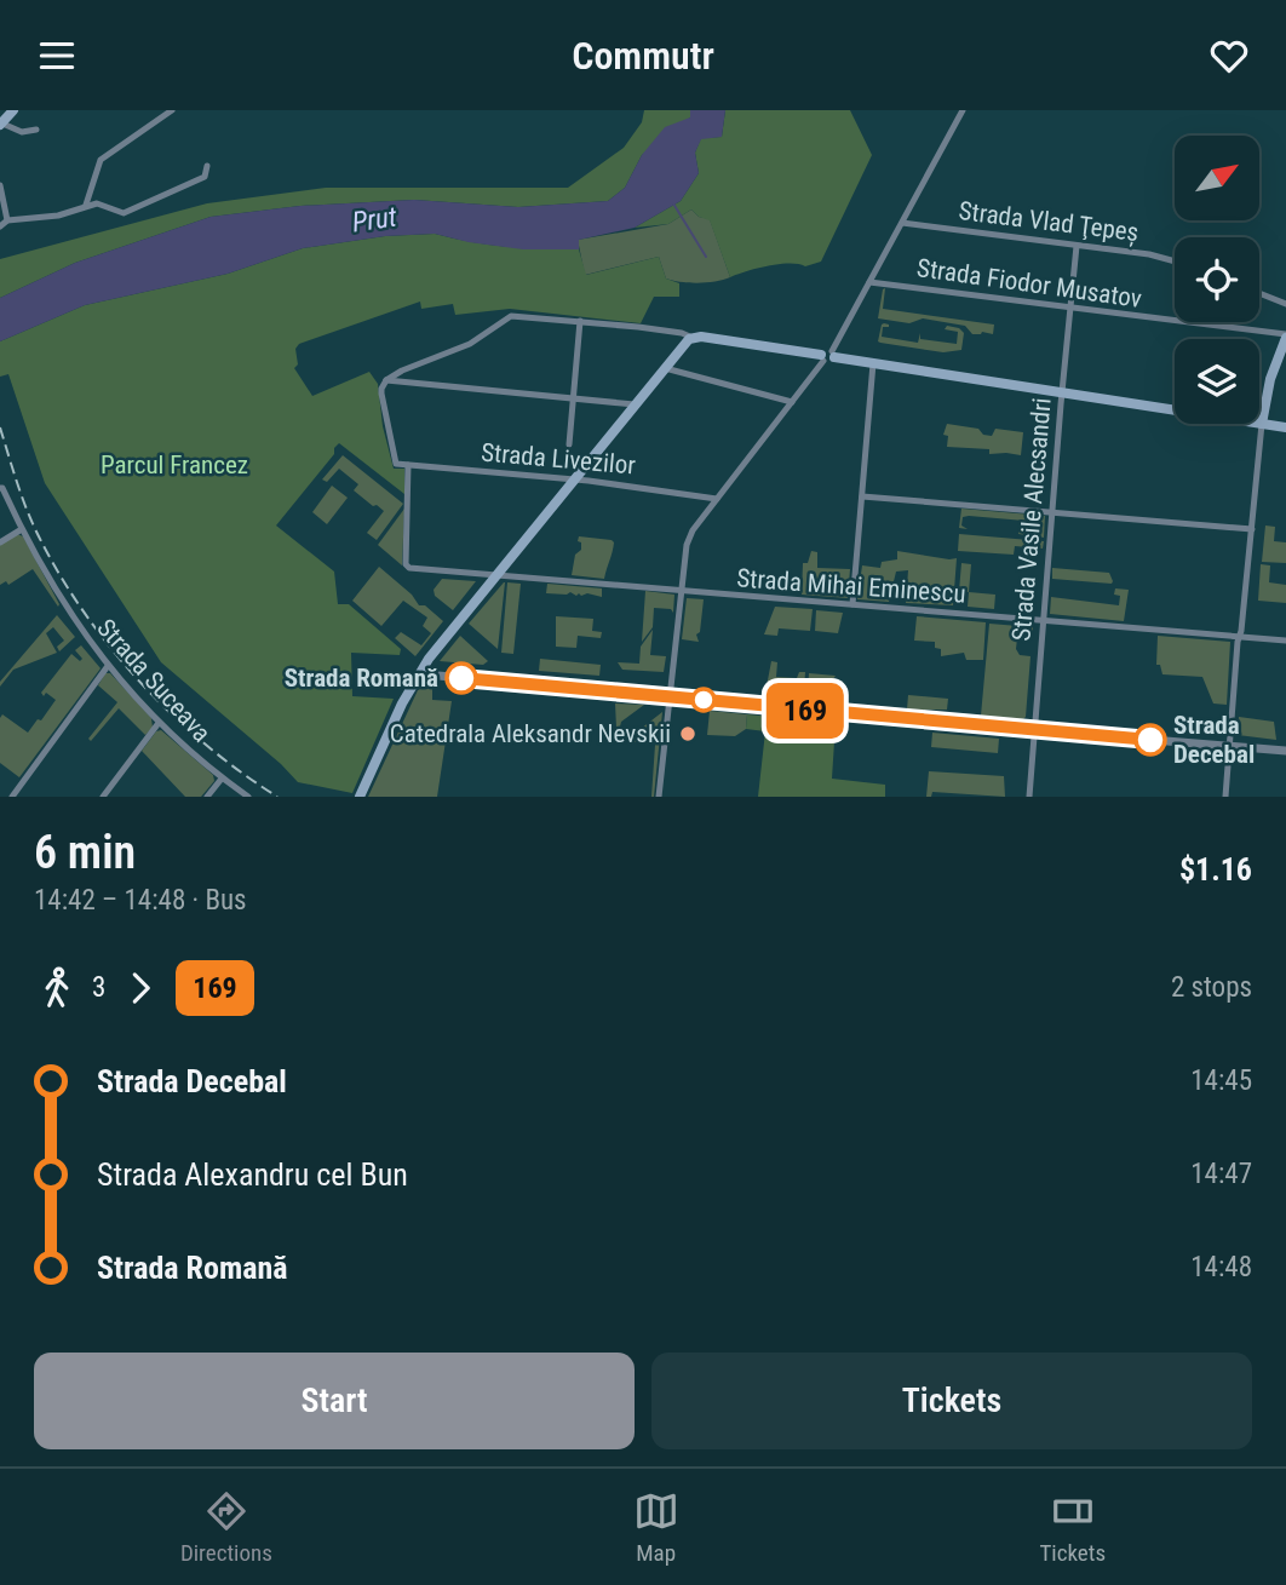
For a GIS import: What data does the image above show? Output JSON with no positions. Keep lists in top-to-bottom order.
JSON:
{
  "streets": {
    "street": [
      "Strada Vlad Ţepeș",
      "Strada Fiodor Musatov",
      "Strada Livezilor",
      "Strada Vasile Alecsandri",
      "Strada Mihai Eminescu",
      "Strada Suceava"
    ]
  },
  "crossings": [
    ["Strada Vlad Ţepeș", "Strada Vasile Alecsandri"],
    ["Strada Fiodor Musatov", "Strada Vasile Alecsandri"],
    ["Strada Livezilor", "Strada Mihai Eminescu"],
    ["Strada Vasile Alecsandri", "Strada Mihai Eminescu"]
  ],
  "water": ["Prut"],
  "parks": ["Parcul Francez"],
  "places": ["Strada Romană", "Catedrala Aleksandr Nevskii", "Strada Decebal"],
  "lines": ["bus line 169"],
  "north": "top right",
  "page": {
    "header": "Commutr",
    "on_map": "169",
    "heading": ["6 min", "14:42 – 14:48 · Bus", "$1.16"],
    "legs": ["3", "169", "2 stops"],
    "list": [
      {
        "name": "Strada Decebal",
        "value": "14:45"
      },
      {
        "name": "Strada Alexandru cel Bun",
        "value": "14:47"
      },
      {
        "name": "Strada Romană",
        "value": "14:48"
      }
    ],
    "buttons": ["Start", "Tickets"],
    "tabs": ["Directions", "Map", "Tickets"]
  }
}
